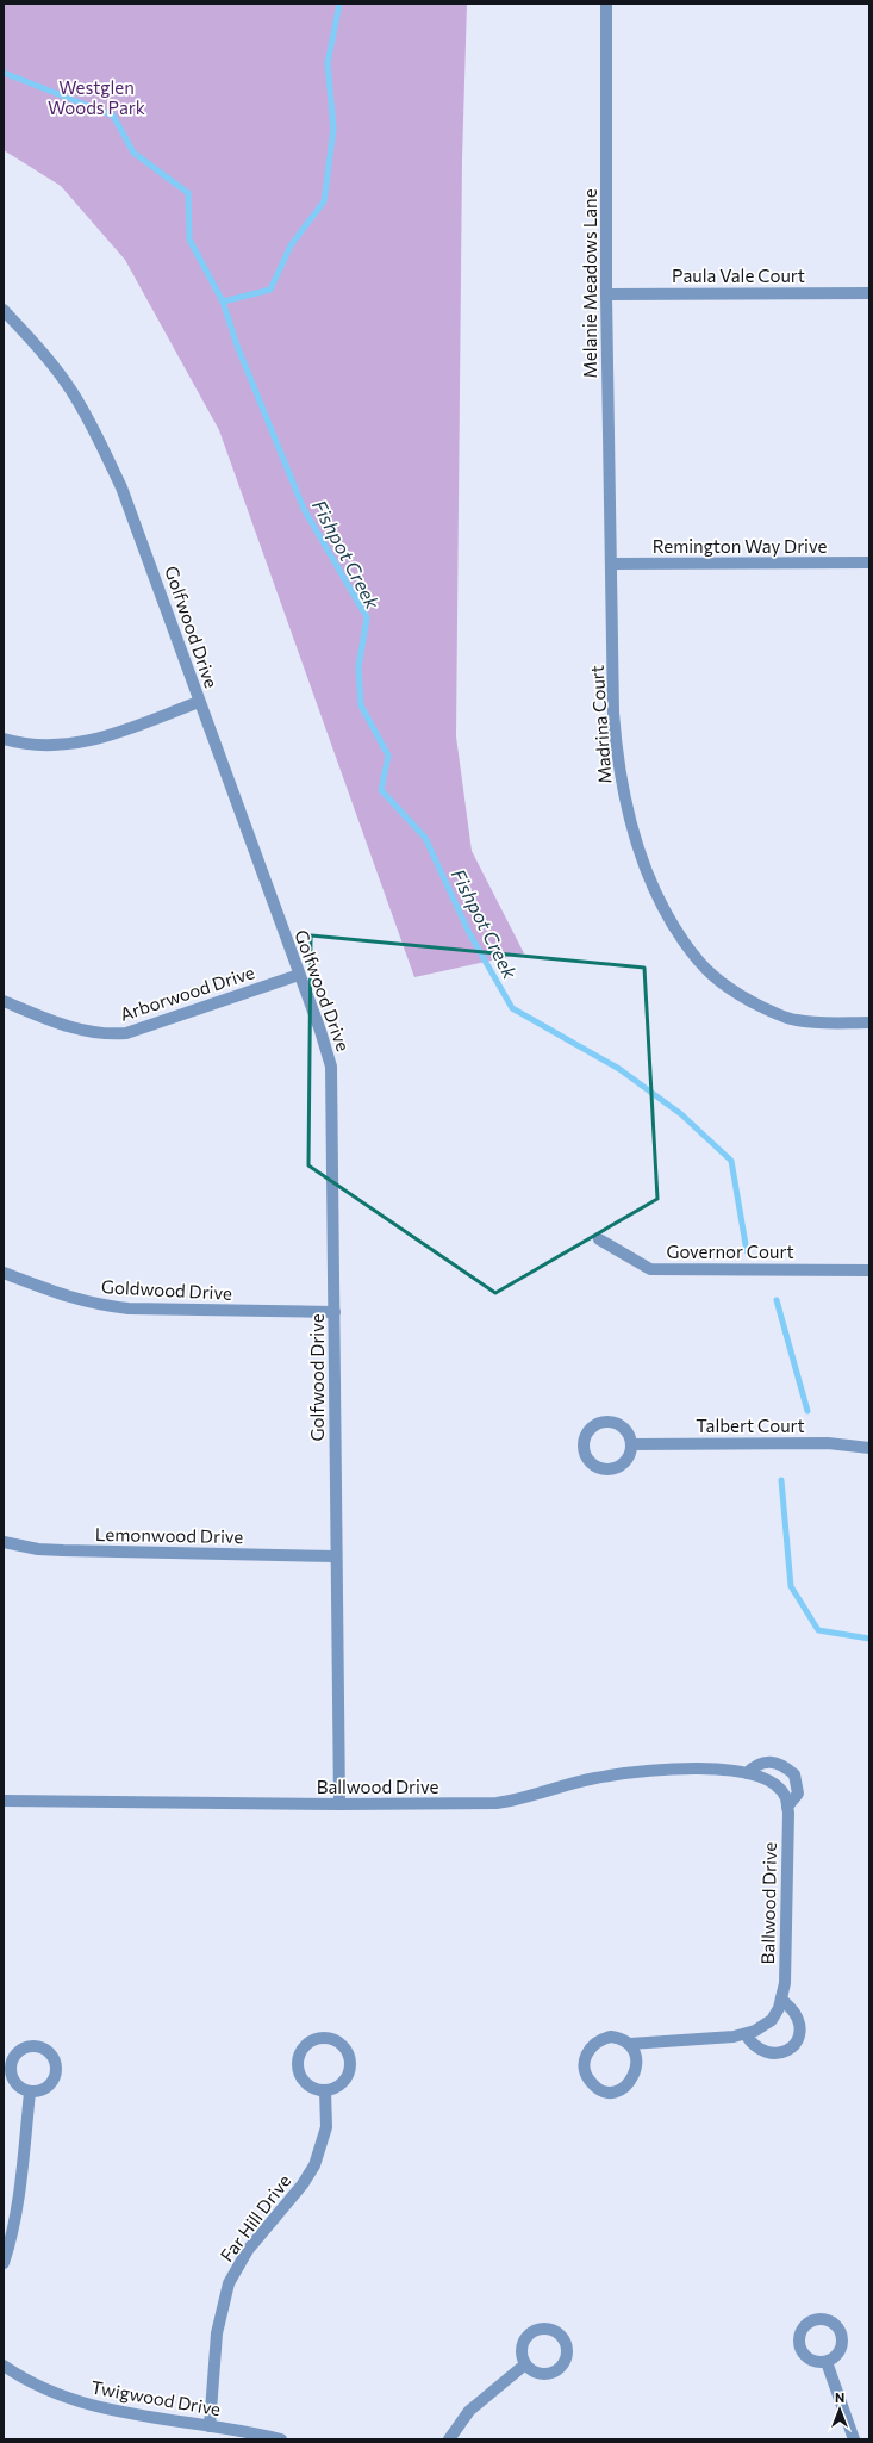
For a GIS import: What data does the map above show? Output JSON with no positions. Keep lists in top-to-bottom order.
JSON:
{
  "streets": {
    "street": [
      "Paula Vale Court",
      "Melanie Meadows Lane",
      "Remington Way Drive",
      "Golfwood Drive",
      "Madrina Court",
      "Arborwood Drive",
      "Governor Court",
      "Goldwood Drive",
      "Talbert Court",
      "Lemonwood Drive",
      "Ballwood Drive",
      "Far Hill Drive",
      "Twigwood Drive"
    ]
  },
  "crossings": [
    ["Paula Vale Court", "Melanie Meadows Lane"],
    ["Melanie Meadows Lane", "Remington Way Drive"],
    ["Melanie Meadows Lane", "Madrina Court"],
    ["Remington Way Drive", "Madrina Court"],
    ["Golfwood Drive", "Arborwood Drive"],
    ["Golfwood Drive", "Goldwood Drive"],
    ["Golfwood Drive", "Lemonwood Drive"],
    ["Golfwood Drive", "Ballwood Drive"],
    ["Far Hill Drive", "Twigwood Drive"]
  ],
  "water": ["Fishpot Creek"],
  "parks": ["Westglen Woods Park"],
  "north": "top"
}
